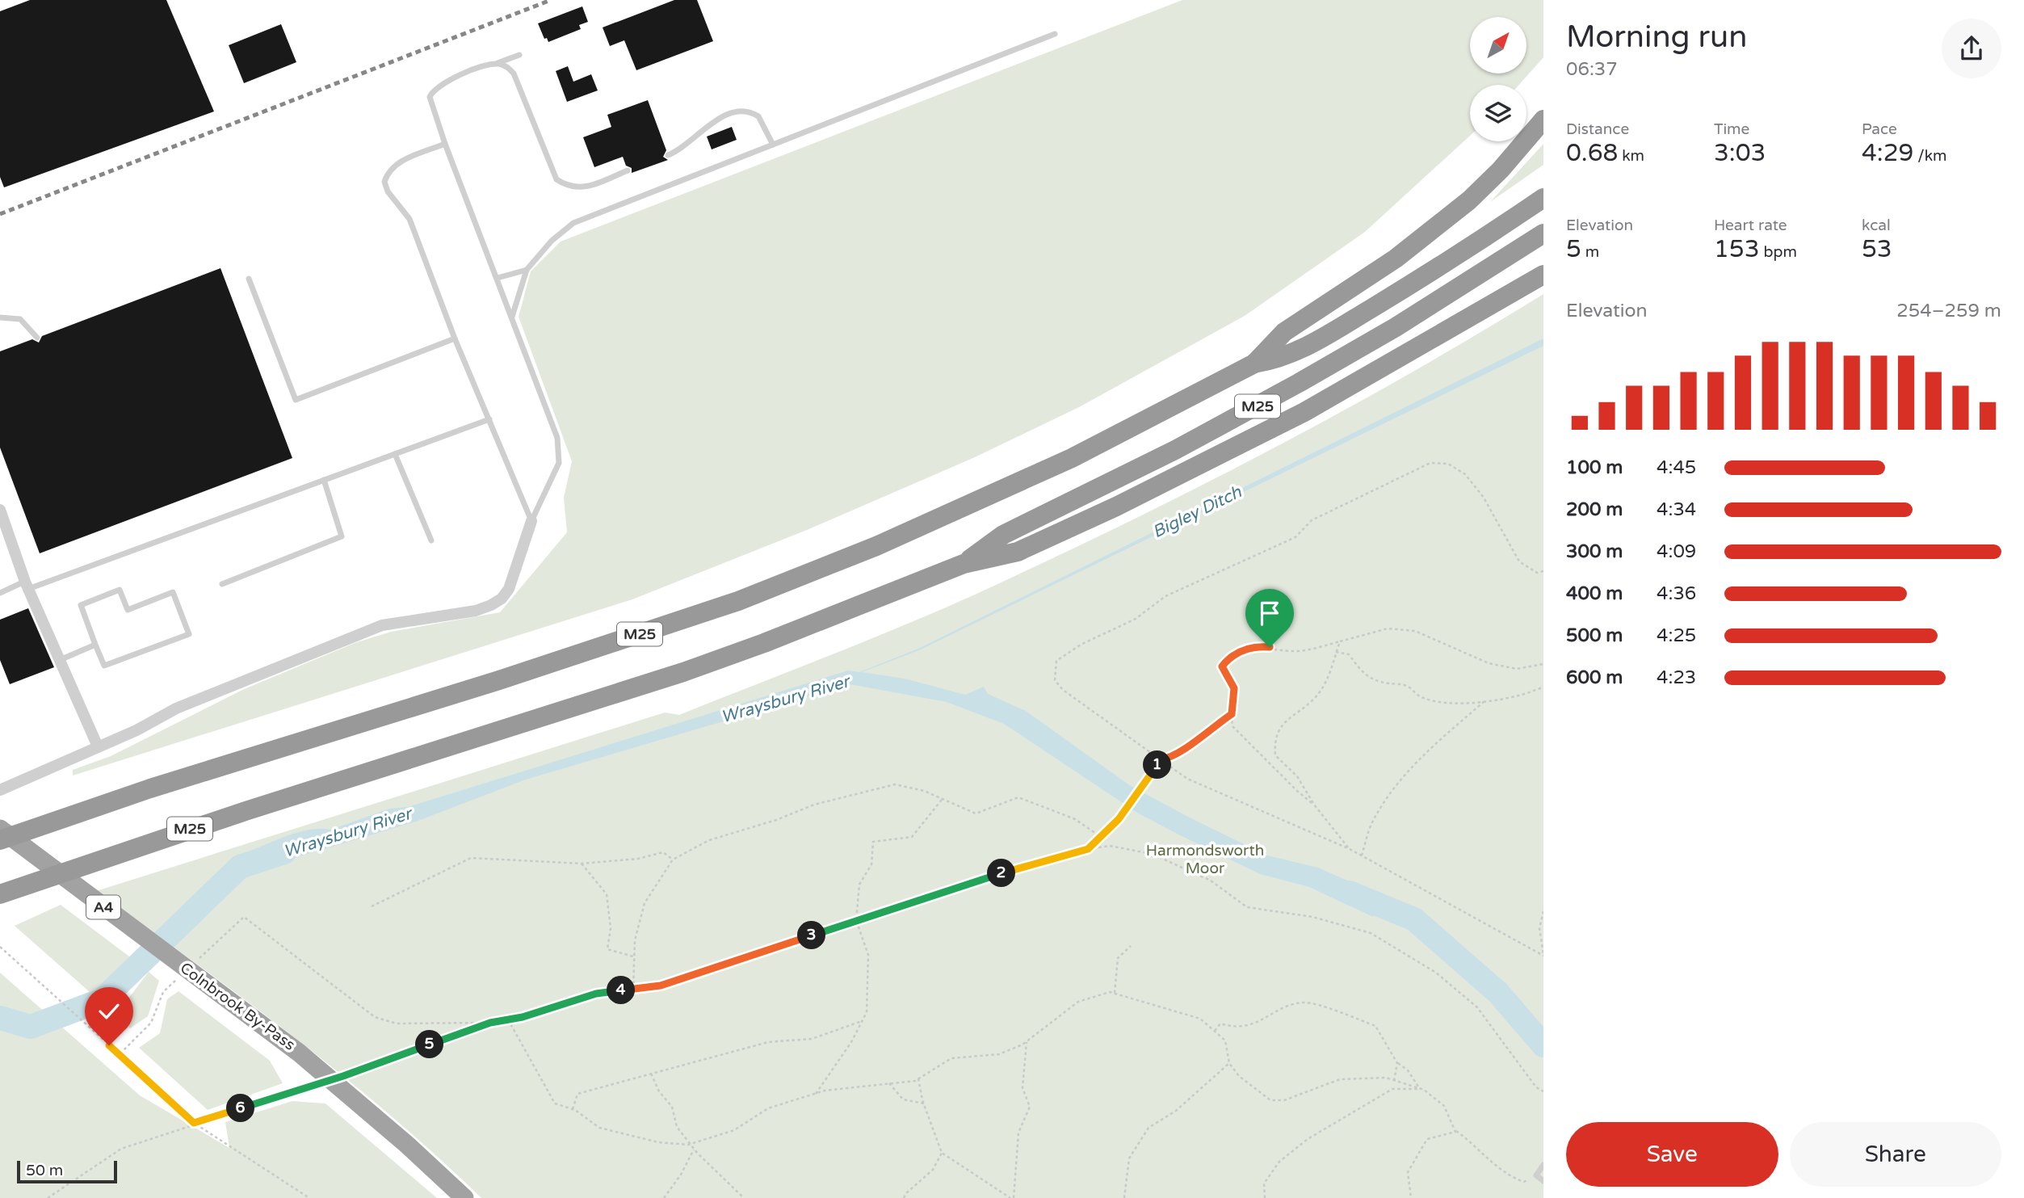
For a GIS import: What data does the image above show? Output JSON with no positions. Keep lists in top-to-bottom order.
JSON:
{
  "streets": {
    "highway": ["M25", "A4", "Colnbrook By-Pass"]
  },
  "water": ["Bigley Ditch", "Wraysbury River"],
  "parks": ["Harmondsworth Moor"],
  "scale_bar": "50 m",
  "north": "top right",
  "page": {
    "heading": ["Morning run", "06:37"],
    "stats": [
      ["Distance", "0.68 km"],
      ["Time", "3:03"],
      ["Pace", "4:29 /km"],
      ["Elevation", "5 m"],
      ["Heart rate", "153 bpm"],
      ["kcal", "53"]
    ],
    "chart": ["Elevation", "254–259 m"],
    "list": [
      {
        "name": "100 m",
        "note": "4:45"
      },
      {
        "name": "200 m",
        "note": "4:34"
      },
      {
        "name": "300 m",
        "note": "4:09"
      },
      {
        "name": "400 m",
        "note": "4:36"
      },
      {
        "name": "500 m",
        "note": "4:25"
      },
      {
        "name": "600 m",
        "note": "4:23"
      }
    ],
    "pins": [
      "1",
      "2",
      "3",
      "4",
      "5",
      "6"
    ],
    "buttons": ["Save", "Share"],
    "scale": "50 m"
  }
}
